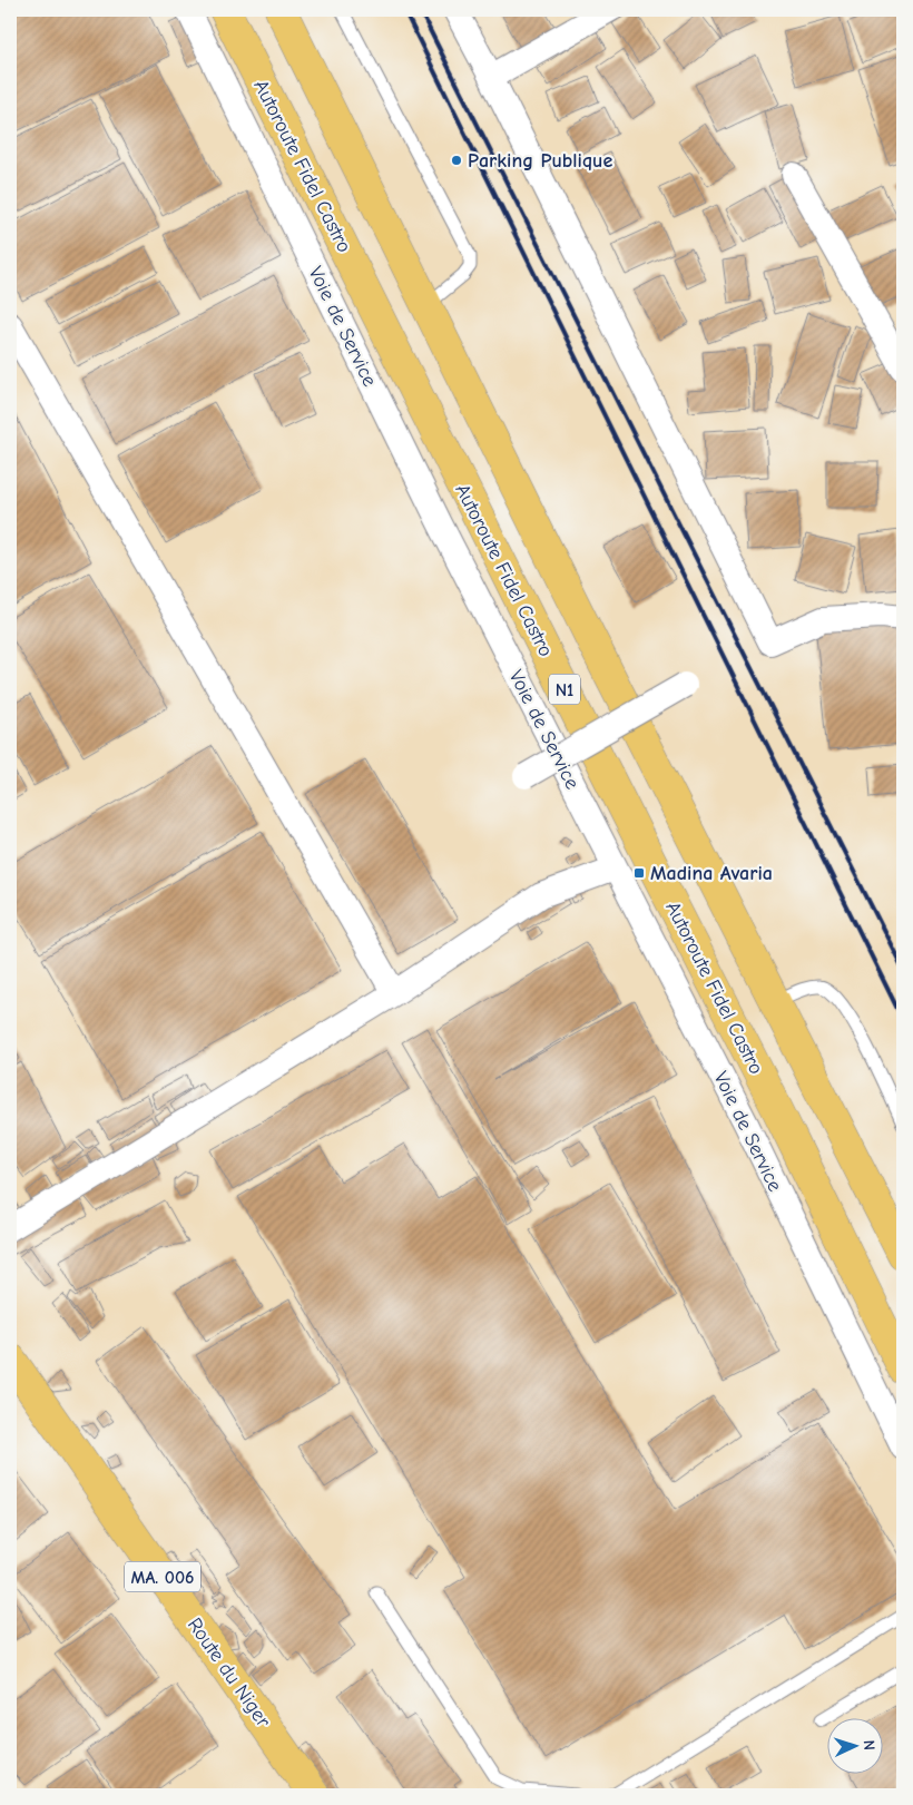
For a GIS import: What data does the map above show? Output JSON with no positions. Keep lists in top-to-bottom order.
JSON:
{
  "streets": {
    "main road": [
      "Autoroute Fidel Castro",
      "N1",
      "MA. 006",
      "Route du Niger"
    ],
    "street": ["Voie de Service"]
  },
  "places": {
    "other": ["Parking Publique"],
    "transit": ["Madina Avaria"]
  },
  "north": "right"
}
